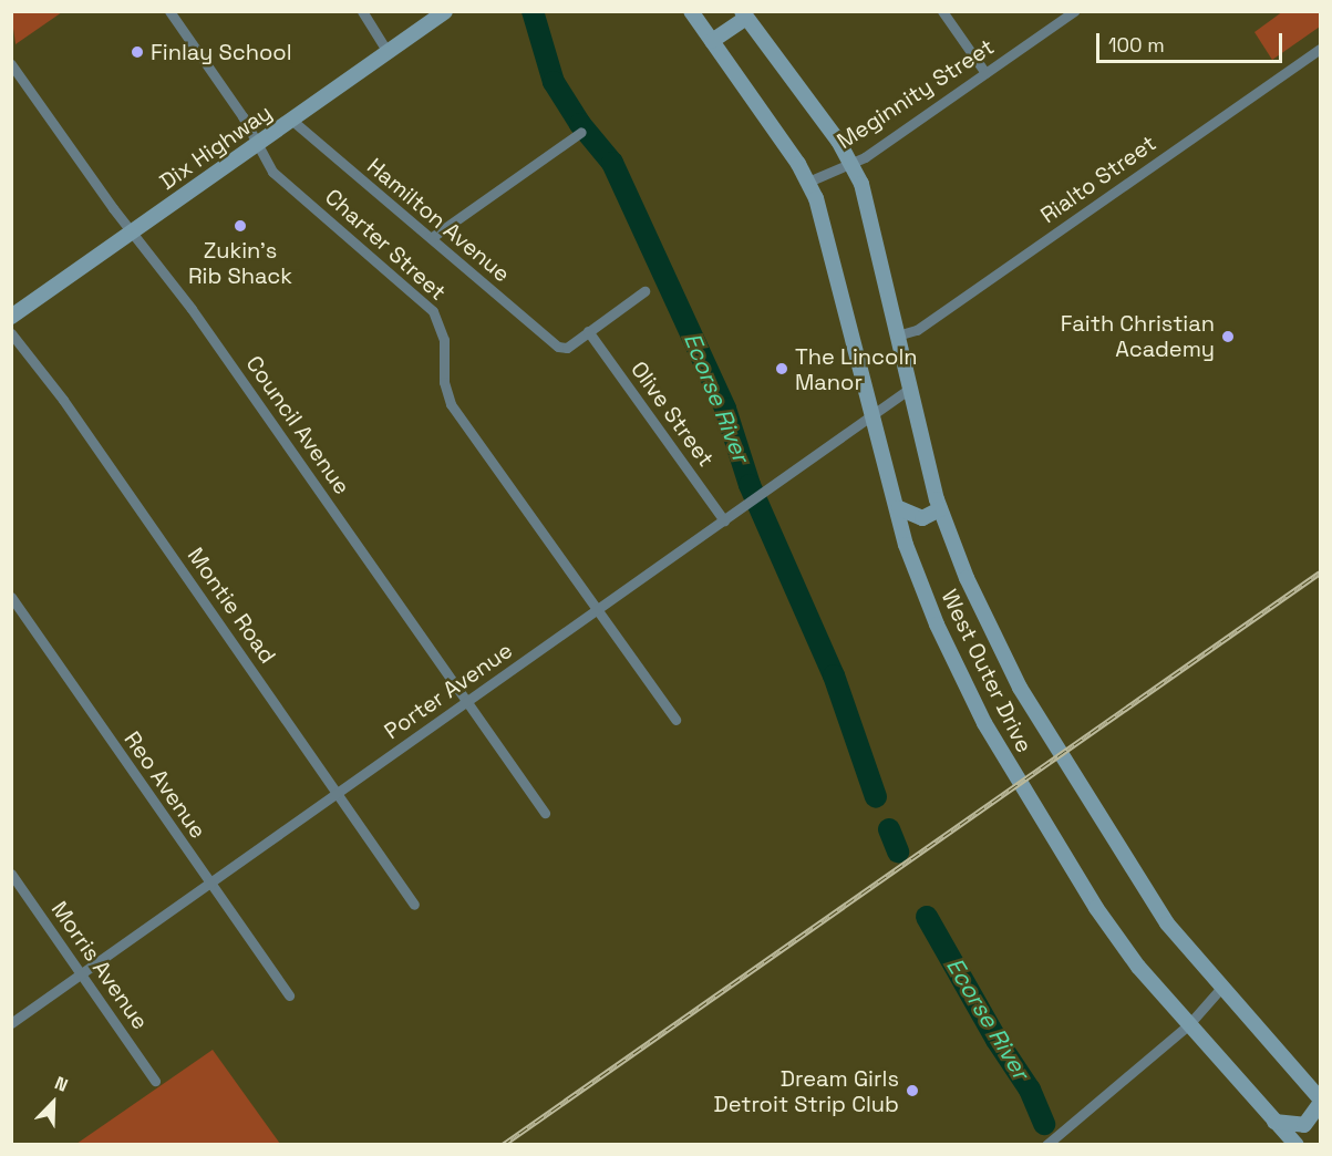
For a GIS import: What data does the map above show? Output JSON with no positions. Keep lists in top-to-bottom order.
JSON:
{
  "streets": {
    "main road": ["Dix Highway", "West Outer Drive"],
    "street": [
      "Meginnity Street",
      "Rialto Street",
      "Hamilton Avenue",
      "Charter Street",
      "Olive Street",
      "Council Avenue",
      "Montie Road",
      "Porter Avenue",
      "Reo Avenue",
      "Morris Avenue"
    ]
  },
  "crossings": [
    ["Meginnity Street", "West Outer Drive"],
    ["Dix Highway", "Hamilton Avenue"],
    ["Dix Highway", "Charter Street"],
    ["Dix Highway", "Council Avenue"],
    ["Rialto Street", "West Outer Drive"],
    ["Hamilton Avenue", "Olive Street"],
    ["Charter Street", "Porter Avenue"],
    ["Olive Street", "Porter Avenue"],
    ["Council Avenue", "Porter Avenue"],
    ["Montie Road", "Porter Avenue"],
    ["West Outer Drive", "Porter Avenue"],
    ["Porter Avenue", "Reo Avenue"],
    ["Porter Avenue", "Morris Avenue"]
  ],
  "water": ["Ecorse River"],
  "places": [
    "Finlay School",
    "Zukin's Rib Shack",
    "Faith Christian Academy",
    "The Lincoln Manor",
    "Dream Girls Detroit Strip Club"
  ],
  "scale_bar": "100 m",
  "north": "top right"
}
